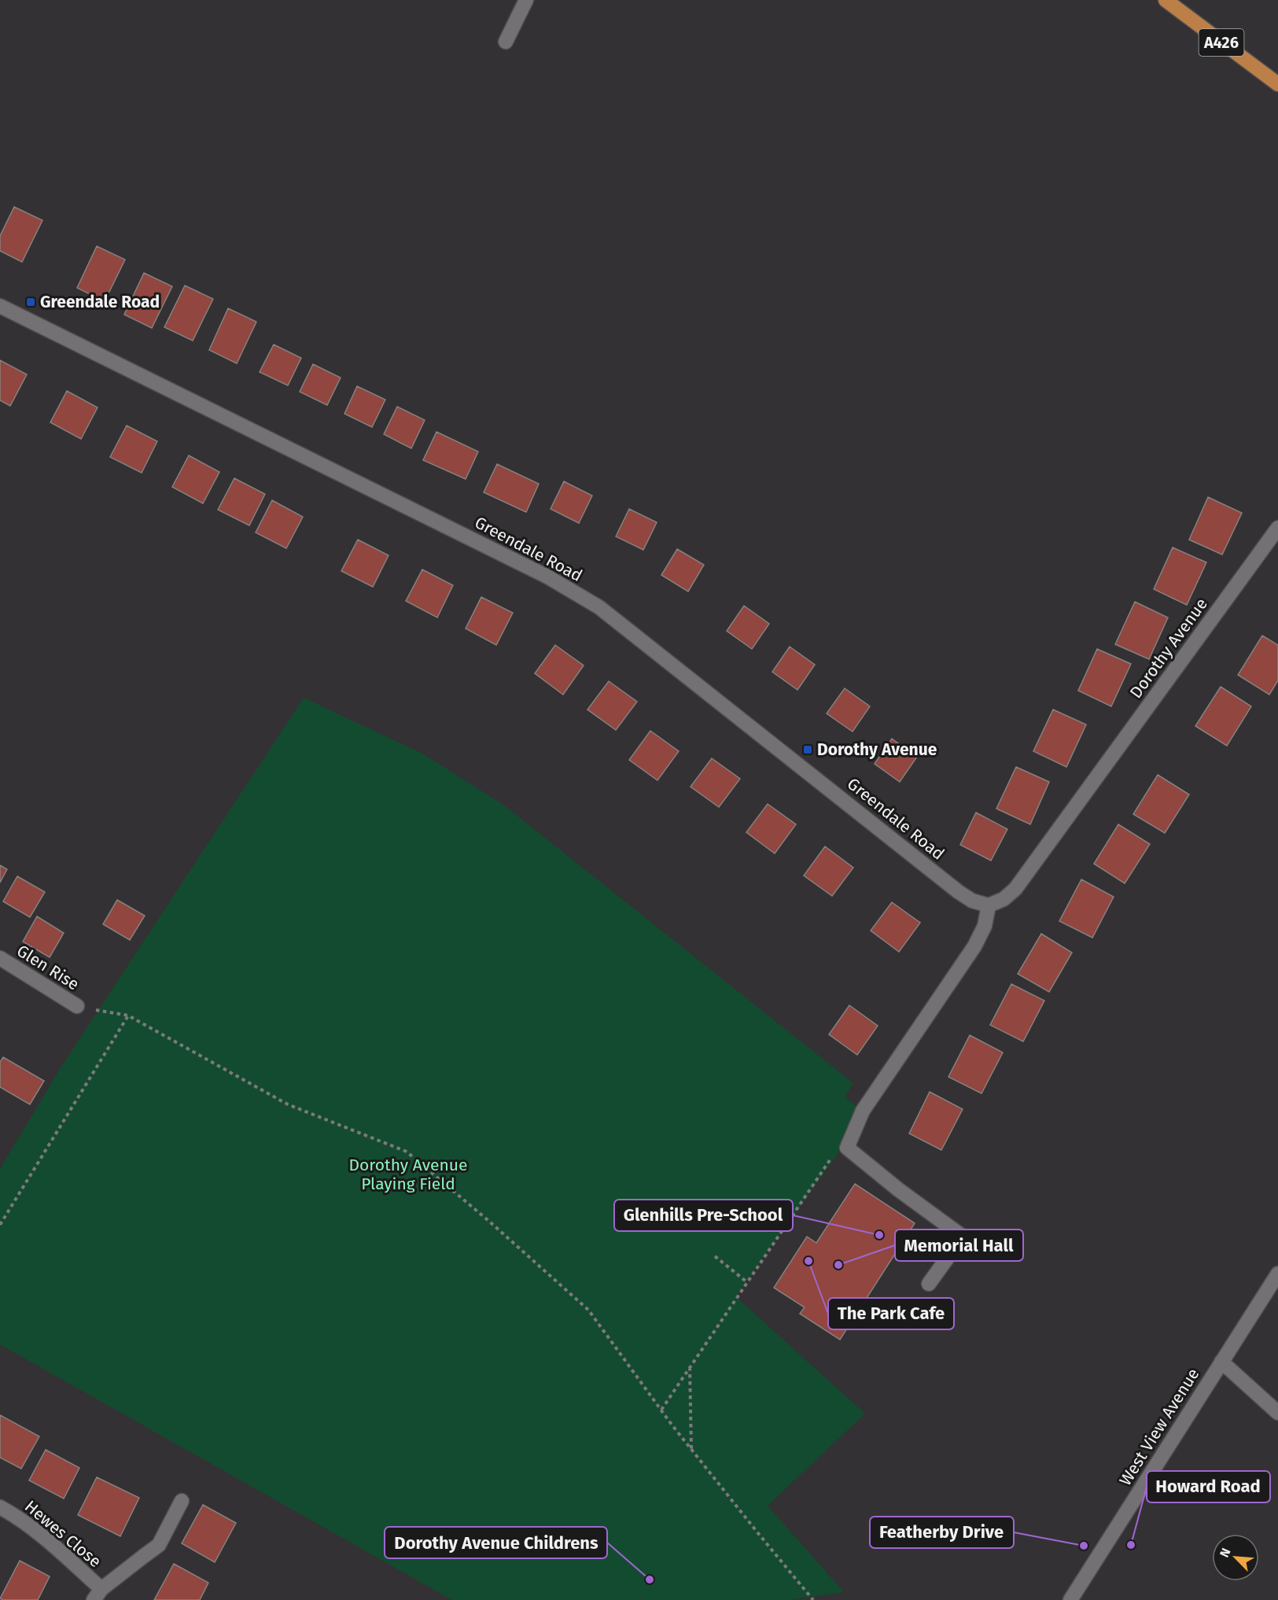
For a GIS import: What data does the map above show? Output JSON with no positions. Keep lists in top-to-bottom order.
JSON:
{
  "streets": {
    "main road": ["A426"],
    "street": [
      "Greendale Road",
      "Dorothy Avenue",
      "Glen Rise",
      "West View Avenue",
      "Hewes Close"
    ]
  },
  "crossings": [
    ["Greendale Road", "Dorothy Avenue"]
  ],
  "parks": ["Dorothy Avenue Playing Field"],
  "places": {
    "transit": ["Greendale Road", "Dorothy Avenue"],
    "other": [
      "Glenhills Pre-School",
      "The Park Cafe",
      "Memorial Hall",
      "Howard Road",
      "Featherby Drive",
      "Dorothy Avenue Childrens"
    ]
  },
  "north": "top left"
}
